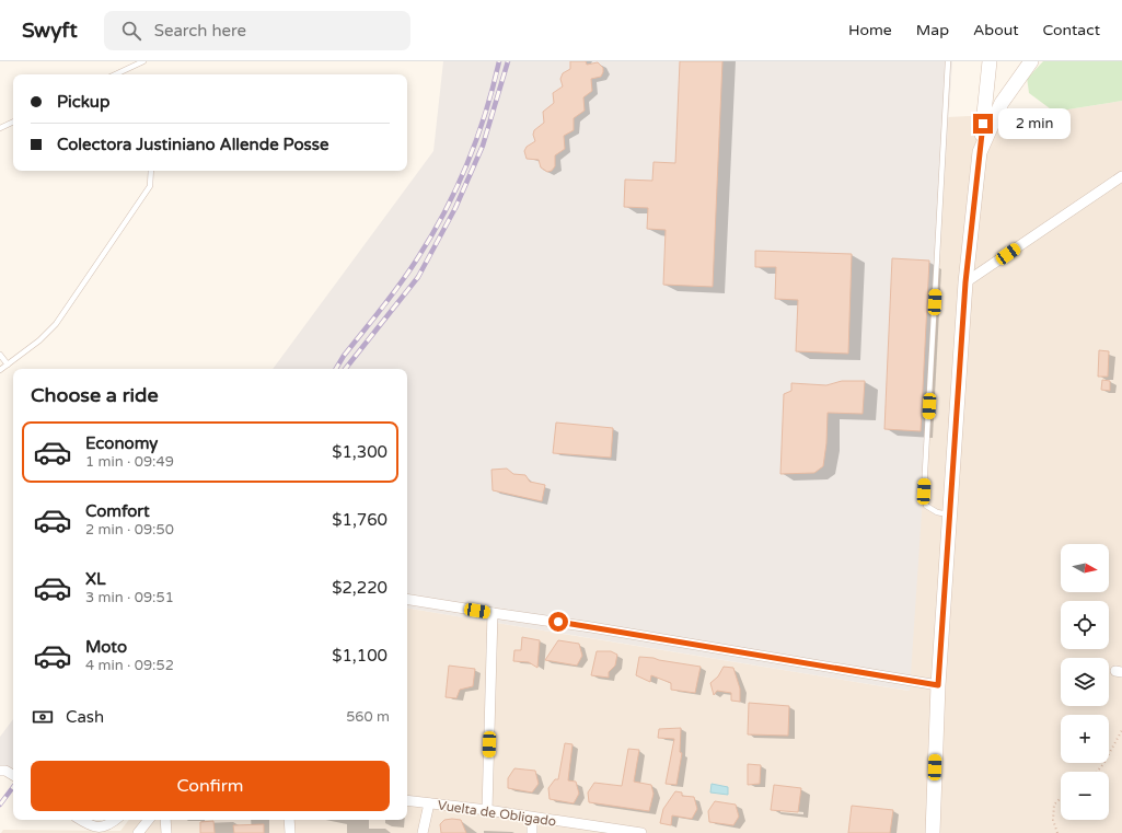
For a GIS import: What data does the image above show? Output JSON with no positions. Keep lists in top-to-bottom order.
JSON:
{
  "streets": {
    "street": ["Vuelta de Obligado"]
  },
  "north": "right",
  "page": {
    "header": "Swyft",
    "search": "Search here",
    "nav": [
      "Home",
      "Map",
      "About",
      "Contact"
    ],
    "banner": ["Pickup", "Colectora Justiniano Allende Posse"],
    "bubble": "2 min",
    "heading": "Choose a ride",
    "list": [
      {
        "name": "Economy",
        "note": "1 min · 09:49",
        "value": "$1,300"
      },
      {
        "name": "Comfort",
        "note": "2 min · 09:50",
        "value": "$1,760"
      },
      {
        "name": "XL",
        "note": "3 min · 09:51",
        "value": "$2,220"
      },
      {
        "name": "Moto",
        "note": "4 min · 09:52",
        "value": "$1,100"
      }
    ],
    "map_buttons": ["+", "−"],
    "pay": ["Cash", "560 m"],
    "buttons": "Confirm"
  }
}
